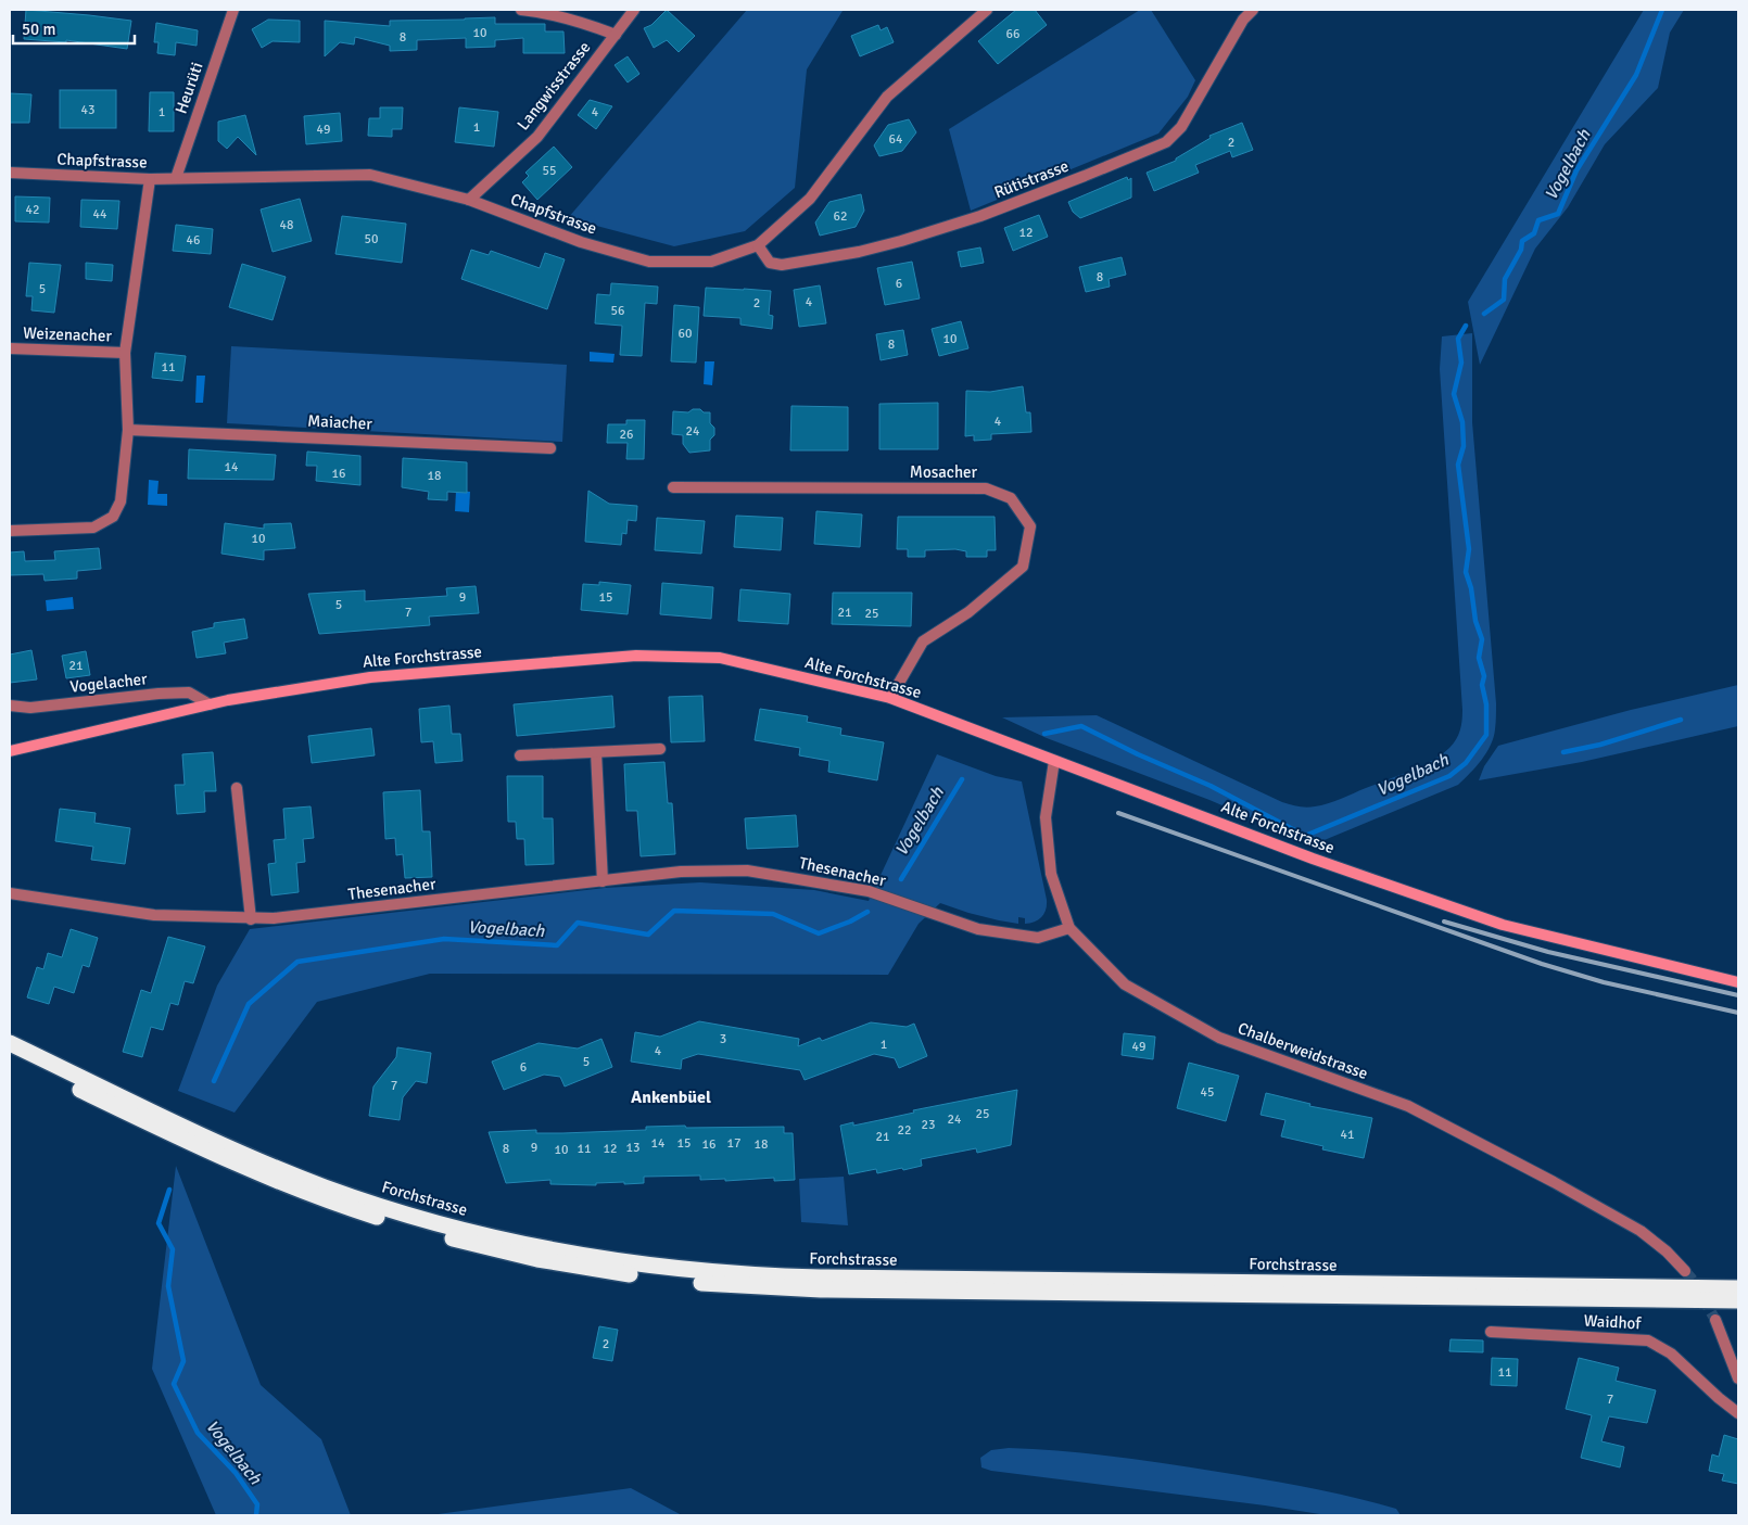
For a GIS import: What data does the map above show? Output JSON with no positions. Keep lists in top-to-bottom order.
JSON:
{
  "streets": {
    "highway": ["Forchstrasse"],
    "street": [
      "Langwisstrasse",
      "Heurüti",
      "Chapfstrasse",
      "Rütistrasse",
      "Weizenacher",
      "Maiacher",
      "Mosacher",
      "Alte Forchstrasse",
      "Vogelacher",
      "Thesenacher",
      "Chalberweidstrasse",
      "Waidhof"
    ]
  },
  "crossings": [
    ["Langwisstrasse", "Chapfstrasse"],
    ["Heurüti", "Chapfstrasse"],
    ["Chapfstrasse", "Rütistrasse"],
    ["Mosacher", "Alte Forchstrasse"],
    ["Alte Forchstrasse", "Vogelacher"],
    ["Alte Forchstrasse", "Chalberweidstrasse"],
    ["Thesenacher", "Chalberweidstrasse"]
  ],
  "districts": ["Ankenbüel"],
  "water": ["Vogelbach"],
  "house_numbers": [
    "10",
    "66",
    "8",
    "43",
    "1",
    "4",
    "1",
    "49",
    "64",
    "2",
    "55",
    "42",
    "44",
    "62",
    "48",
    "12",
    "50",
    "46",
    "8",
    "6",
    "5",
    "4",
    "2",
    "56",
    "60",
    "10",
    "8",
    "11",
    "4",
    "24",
    "26",
    "14",
    "16",
    "18",
    "10",
    "9",
    "15",
    "5",
    "7",
    "21",
    "25",
    "21",
    "3",
    "1",
    "49",
    "4",
    "5",
    "6",
    "7",
    "45",
    "25",
    "24",
    "23",
    "22",
    "41",
    "21",
    "14",
    "15",
    "17",
    "16",
    "18",
    "9",
    "13",
    "8",
    "11",
    "12",
    "10",
    "2",
    "11",
    "7"
  ],
  "scale_bar": "50 m"
}
